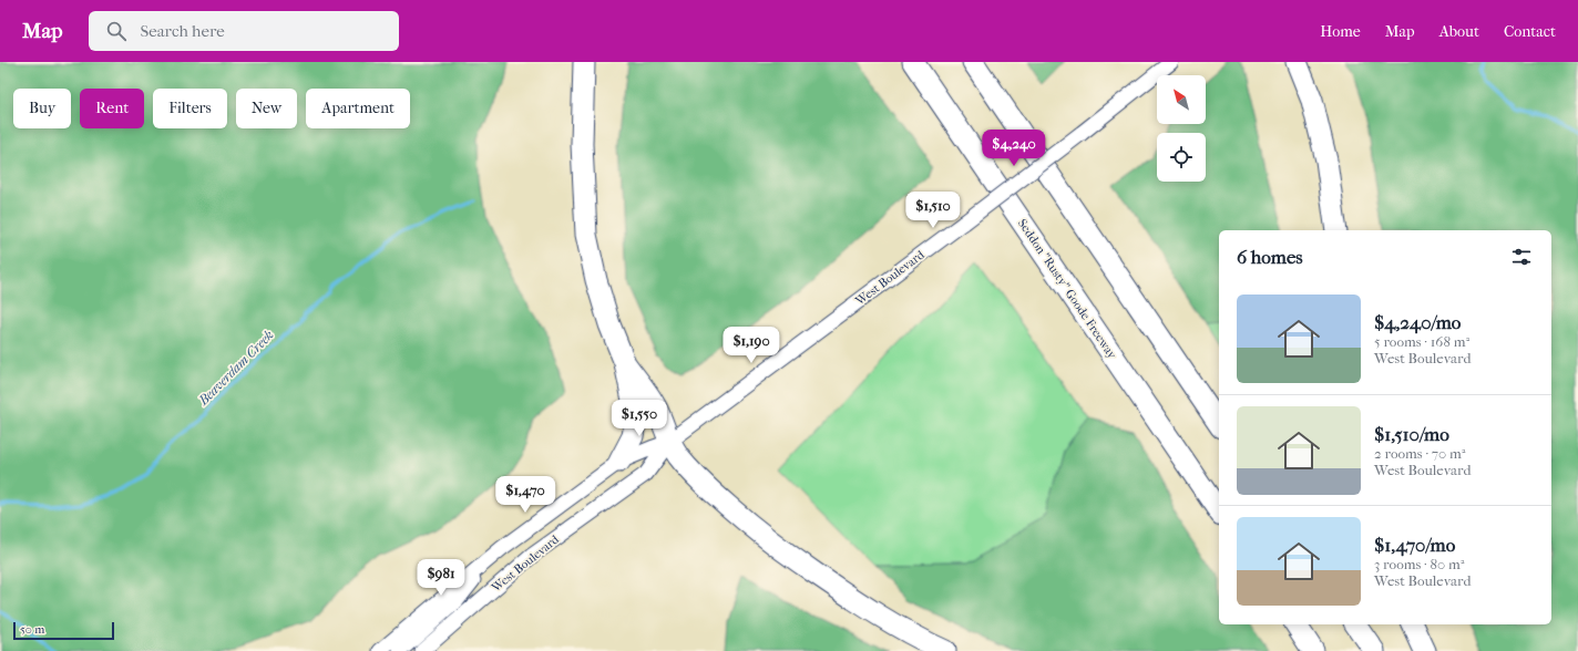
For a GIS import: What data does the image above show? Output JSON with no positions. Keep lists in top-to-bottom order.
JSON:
{
  "streets": {
    "highway": ["Seddon \"Rusty\" Goode Freeway"],
    "street": ["West Boulevard"]
  },
  "water": ["Beaverdam Creek"],
  "scale_bar": "50 m",
  "north": "top left",
  "page": {
    "header": "Map",
    "search": "Search here",
    "nav": [
      "Home",
      "Map",
      "About",
      "Contact"
    ],
    "chip": [
      "Buy",
      "Rent",
      "Filters",
      "New",
      "Apartment"
    ],
    "price": [
      "$4,240",
      "$1,510",
      "$1,190",
      "$1,550",
      "$1,470",
      "$981"
    ],
    "heading": "6 homes",
    "list": [
      {
        "name": "$4,240/mo",
        "note": "5 rooms · 168 m² · West Boulevard"
      },
      {
        "name": "$1,510/mo",
        "note": "2 rooms · 70 m² · West Boulevard"
      },
      {
        "name": "$1,470/mo",
        "note": "3 rooms · 80 m² · West Boulevard"
      }
    ],
    "scale": "50 m"
  }
}
